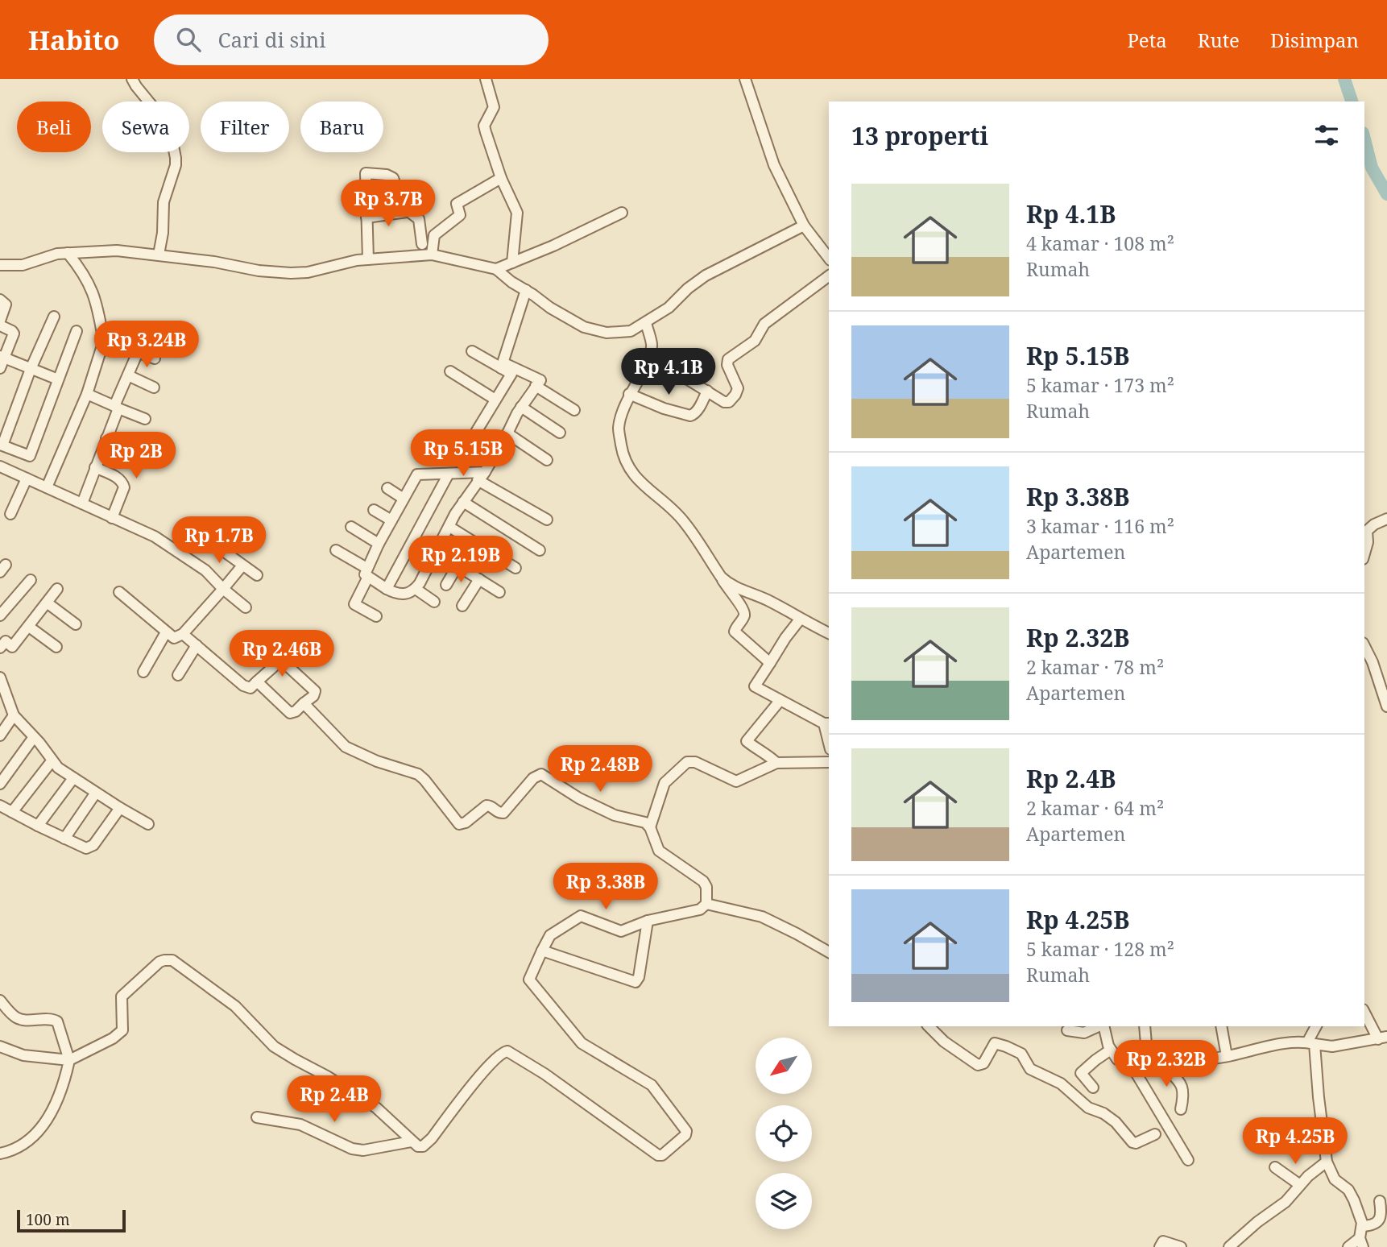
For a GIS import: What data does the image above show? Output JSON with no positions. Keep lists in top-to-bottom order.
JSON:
{
  "scale_bar": "100 m",
  "north": "bottom left",
  "page": {
    "header": "Habito",
    "search": "Cari di sini",
    "nav": ["Peta", "Rute", "Disimpan"],
    "chip": [
      "Beli",
      "Sewa",
      "Filter",
      "Baru"
    ],
    "heading": "13 properti",
    "list": [
      {
        "name": "Rp 4.1B",
        "note": "4 kamar · 108 m² · Rumah"
      },
      {
        "name": "Rp 5.15B",
        "note": "5 kamar · 173 m² · Rumah"
      },
      {
        "name": "Rp 3.38B",
        "note": "3 kamar · 116 m² · Apartemen"
      },
      {
        "name": "Rp 2.32B",
        "note": "2 kamar · 78 m² · Apartemen"
      },
      {
        "name": "Rp 2.4B",
        "note": "2 kamar · 64 m² · Apartemen"
      },
      {
        "name": "Rp 4.25B",
        "note": "5 kamar · 128 m² · Rumah"
      }
    ],
    "price": [
      "Rp 3.7B",
      "Rp 3.24B",
      "Rp 4.1B",
      "Rp 5.15B",
      "Rp 2B",
      "Rp 1.7B",
      "Rp 2.19B",
      "Rp 2.46B",
      "Rp 2.48B",
      "Rp 3.38B",
      "Rp 2.32B",
      "Rp 2.4B",
      "Rp 4.25B"
    ],
    "scale": "100 m"
  }
}
